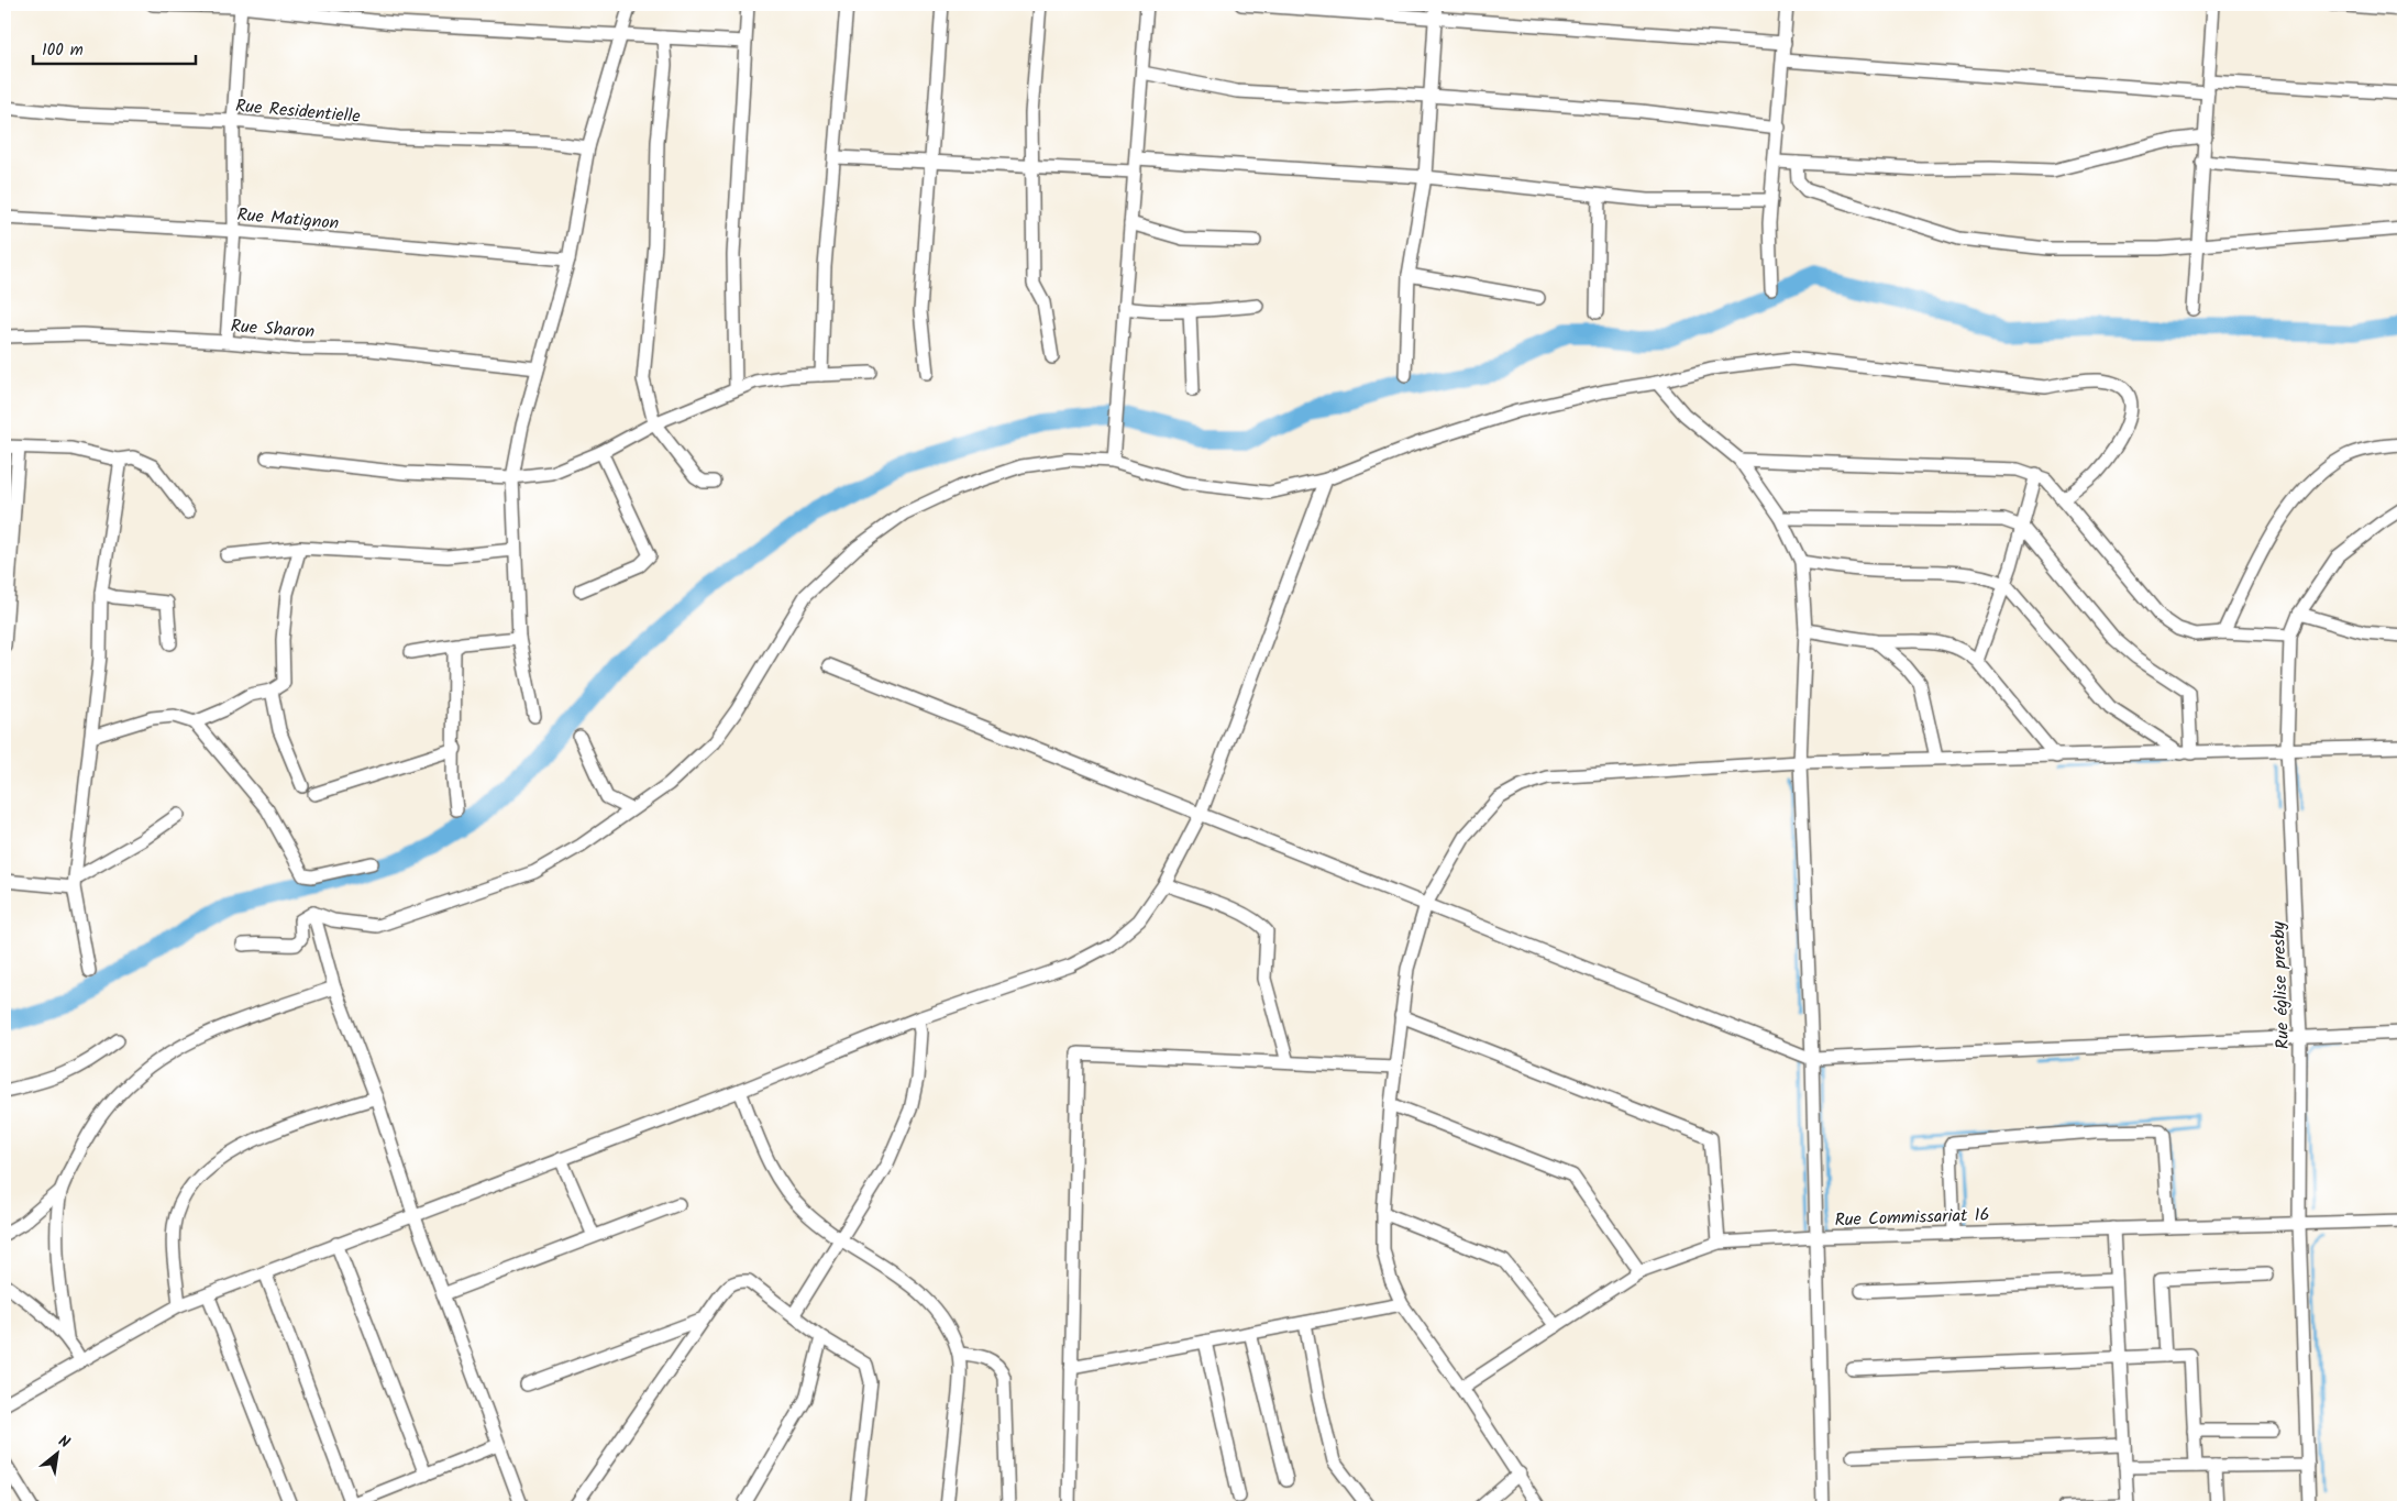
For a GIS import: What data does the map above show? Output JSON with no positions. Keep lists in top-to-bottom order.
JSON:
{
  "streets": {
    "street": [
      "Rue Residentielle",
      "Rue Matignon",
      "Rue Sharon",
      "Rue église presby",
      "Rue Commissariat 16"
    ]
  },
  "crossings": [
    ["Rue église presby", "Rue Commissariat 16"]
  ],
  "scale_bar": "100 m",
  "north": "top right"
}
